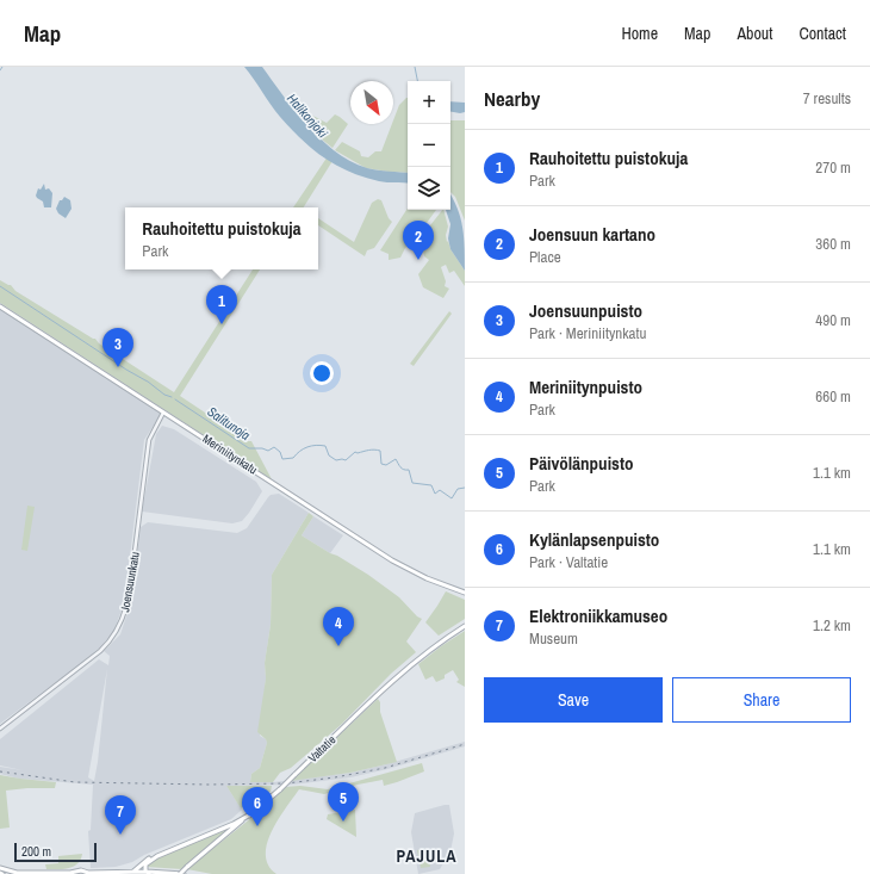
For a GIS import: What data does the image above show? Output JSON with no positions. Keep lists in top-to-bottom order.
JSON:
{
  "streets": {
    "main road": ["Meriniitynkatu", "Valtatie"],
    "street": ["Joensuunkatu"]
  },
  "crossings": [
    ["Meriniitynkatu", "Joensuunkatu"]
  ],
  "districts": ["PAJULA"],
  "water": ["Halikonjoki", "Salitunoja"],
  "scale_bar": "200 m",
  "north": "bottom right",
  "page": {
    "header": "Map",
    "nav": [
      "Home",
      "Map",
      "About",
      "Contact"
    ],
    "heading": ["Nearby", "7 results"],
    "map_buttons": ["+", "−"],
    "list": [
      {
        "mark": "1",
        "name": "Rauhoitettu puistokuja",
        "note": "Park",
        "value": "270 m"
      },
      {
        "mark": "2",
        "name": "Joensuun kartano",
        "note": "Place",
        "value": "360 m"
      },
      {
        "mark": "3",
        "name": "Joensuunpuisto",
        "note": "Park · Meriniitynkatu",
        "value": "490 m"
      },
      {
        "mark": "4",
        "name": "Meriniitynpuisto",
        "note": "Park",
        "value": "660 m"
      },
      {
        "mark": "5",
        "name": "Päivölänpuisto",
        "note": "Park",
        "value": "1.1 km"
      },
      {
        "mark": "6",
        "name": "Kylänlapsenpuisto",
        "note": "Park · Valtatie",
        "value": "1.1 km"
      },
      {
        "mark": "7",
        "name": "Elektroniikkamuseo",
        "note": "Museum",
        "value": "1.2 km"
      }
    ],
    "popup": ["Rauhoitettu puistokuja", "Park"],
    "pins": [
      "2",
      "1",
      "3",
      "4",
      "5",
      "6",
      "7"
    ],
    "buttons": ["Save", "Share"],
    "scale": "200 m"
  }
}
